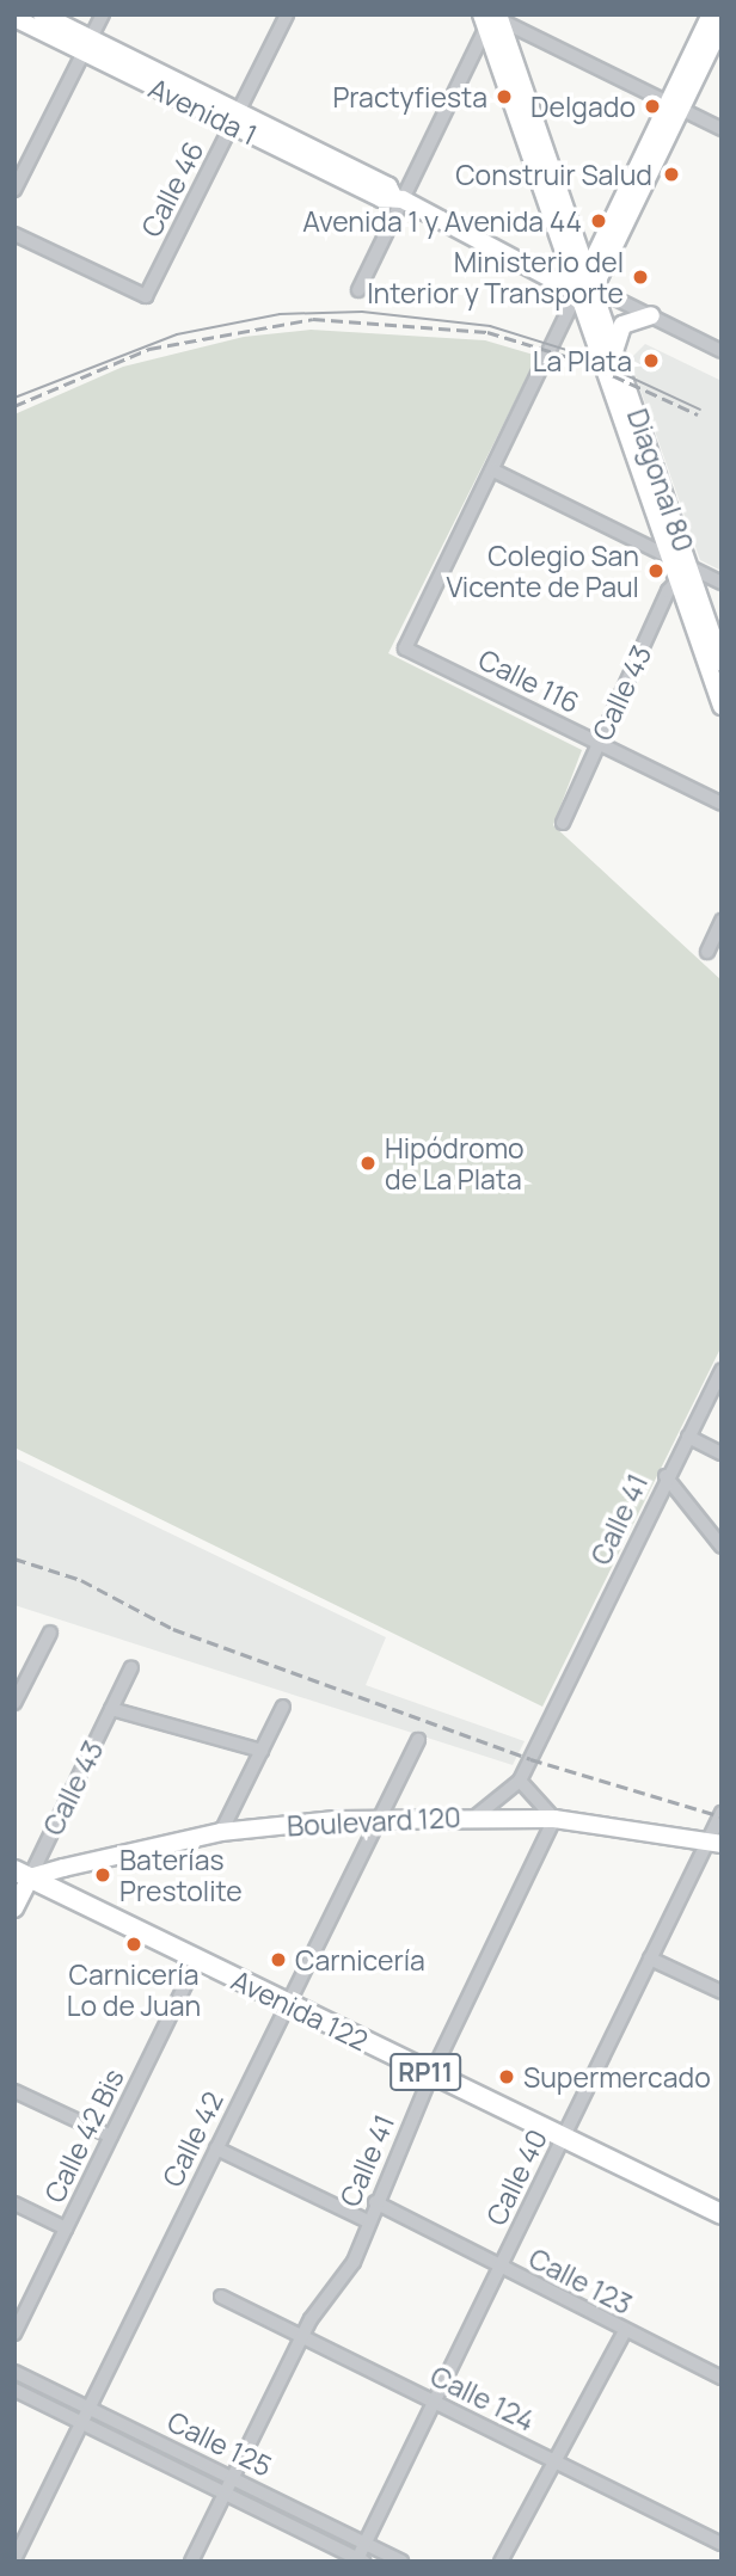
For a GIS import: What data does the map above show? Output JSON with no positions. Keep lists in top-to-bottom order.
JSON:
{
  "streets": {
    "highway": ["Avenida 122", "RP11"],
    "main road": [
      "Avenida 1",
      "Diagonal 80",
      "Calle 43",
      "Boulevard 120"
    ],
    "street": [
      "Calle 46",
      "Calle 116",
      "Calle 41",
      "Calle 42 Bis",
      "Calle 42",
      "Calle 40",
      "Calle 123",
      "Calle 124",
      "Calle 125"
    ]
  },
  "crossings": [
    ["Avenida 1", "Calle 46"],
    ["Avenida 1", "Diagonal 80"],
    ["Diagonal 80", "Calle 43"],
    ["Calle 116", "Calle 43"],
    ["Calle 43", "Boulevard 120"],
    ["Calle 43", "Avenida 122"],
    ["Calle 41", "Boulevard 120"],
    ["Calle 41", "Avenida 122"],
    ["Calle 41", "Calle 123"],
    ["Calle 41", "Calle 124"],
    ["Calle 41", "Calle 125"],
    ["Boulevard 120", "Avenida 122"],
    ["Boulevard 120", "Calle 42"],
    ["Boulevard 120", "Calle 40"],
    ["Avenida 122", "Calle 42 Bis"],
    ["Avenida 122", "Calle 42"],
    ["Avenida 122", "Calle 40"],
    ["Calle 42", "Calle 125"],
    ["Calle 40", "Calle 123"],
    ["Calle 40", "Calle 124"],
    ["Calle 40", "Calle 125"]
  ],
  "places": [
    "Practyfiesta",
    "Delgado",
    "Construir Salud",
    "Avenida 1 y Avenida 44",
    "Ministerio del Interior y Transporte",
    "La Plata",
    "Colegio San Vicente de Paul",
    "Hipódromo de La Plata",
    "Baterías Prestolite",
    "Carnicería Lo de Juan",
    "Carnicería",
    "Supermercado"
  ]
}
